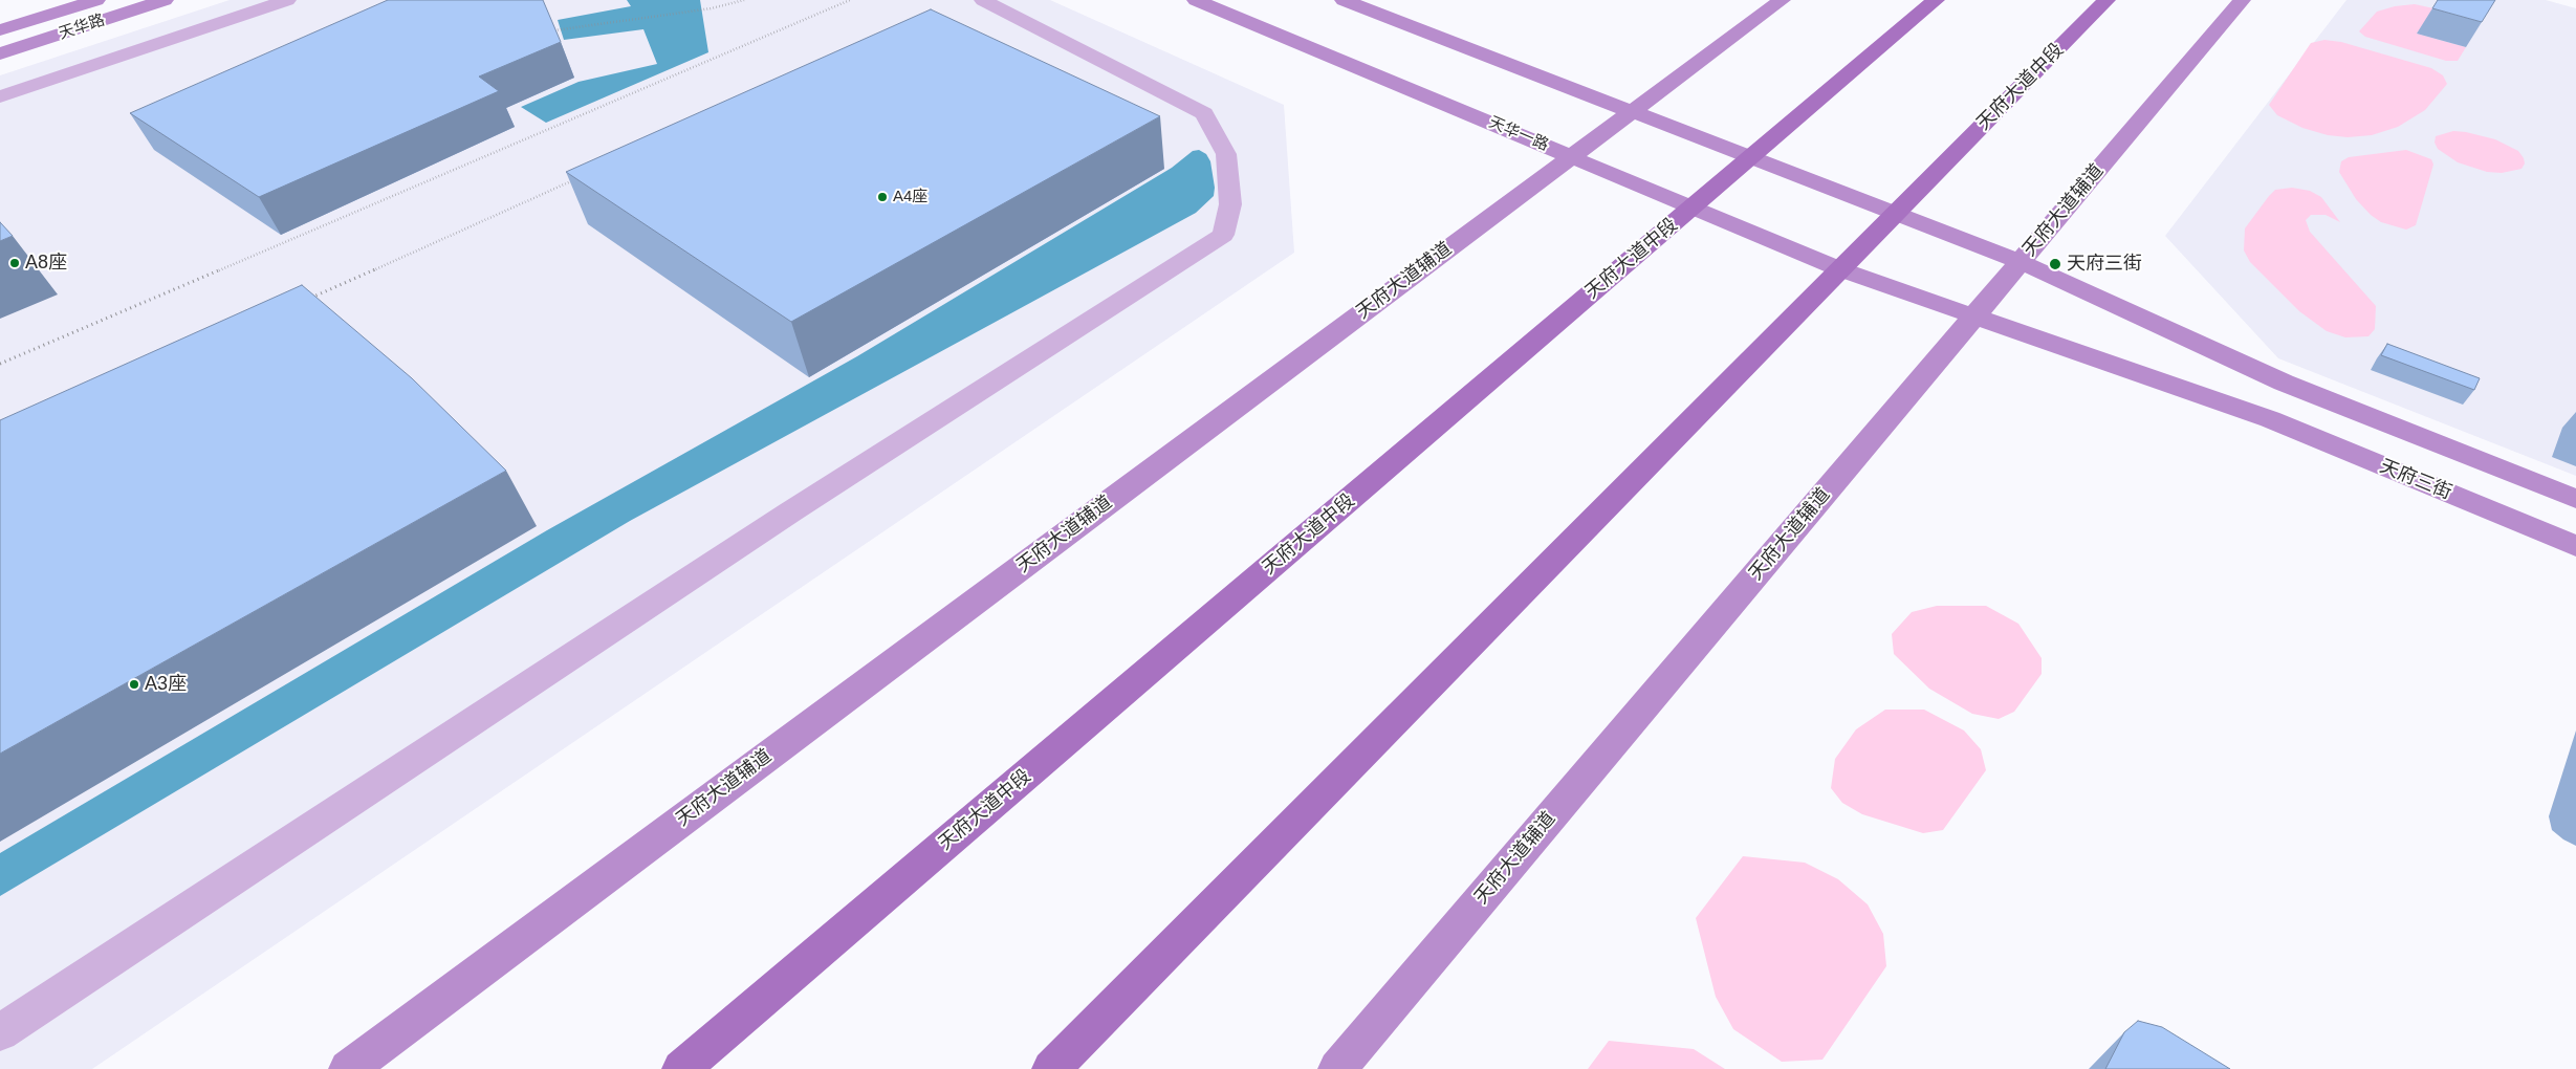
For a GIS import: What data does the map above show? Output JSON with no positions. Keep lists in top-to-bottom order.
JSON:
{
  "streets": {
    "main road": ["天府大道中段"],
    "street": [
      "天华路",
      "天华一路",
      "天府大道辅道",
      "天府三街"
    ]
  },
  "crossings": [
    ["天府大道中段", "天华一路"],
    ["天府大道中段", "天府三街"],
    ["天华一路", "天府大道辅道"],
    ["天华一路", "天府三街"],
    ["天府大道辅道", "天府三街"]
  ],
  "places": [
    "A4座",
    "A8座",
    "天府三街",
    "A3座"
  ]
}
